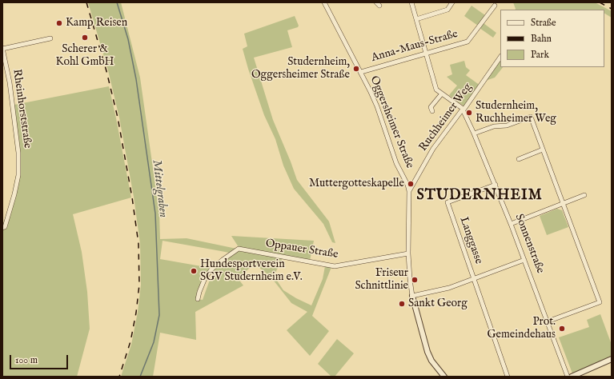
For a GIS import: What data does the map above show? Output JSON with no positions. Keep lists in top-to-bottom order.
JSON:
{
  "streets": {
    "street": [
      "Anna-Maus-Straße",
      "Rheinhorststraße",
      "Ruchheimer Weg",
      "Oggersheimer Straße",
      "Langgasse",
      "Sonnenstraße",
      "Oppauer Straße"
    ]
  },
  "crossings": [
    ["Anna-Maus-Straße", "Oggersheimer Straße"],
    ["Anna-Maus-Straße", "Sonnenstraße"],
    ["Ruchheimer Weg", "Oggersheimer Straße"],
    ["Ruchheimer Weg", "Sonnenstraße"],
    ["Oggersheimer Straße", "Oppauer Straße"],
    ["Langgasse", "Sonnenstraße"]
  ],
  "districts": ["STUDERNHEIM"],
  "water": ["Mittelgraben"],
  "places": [
    "Kamp Reisen",
    "Scherer & Kohl GmbH",
    "Studernheim, Oggersheimer Straße",
    "Studernheim, Ruchheimer Weg",
    "Muttergotteskapelle",
    "Hundesportverein SGV Studernheim e.V.",
    "Friseur Schnittlinie",
    "Sankt Georg",
    "Prot. Gemeindehaus"
  ],
  "legend": ["Straße", "Bahn", "Park"],
  "scale_bar": "100 m"
}
